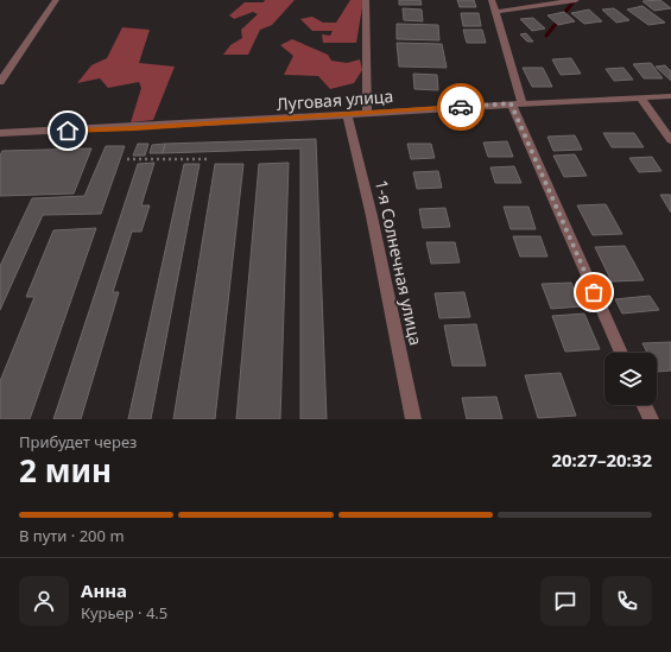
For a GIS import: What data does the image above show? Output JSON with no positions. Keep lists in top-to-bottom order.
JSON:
{
  "streets": {
    "street": ["Луговая улица", "1-я Солнечная улица"]
  },
  "crossings": [
    ["Луговая улица", "1-я Солнечная улица"]
  ],
  "page": {
    "heading": ["2 мин", "Прибудет через", "20:27–20:32"],
    "panel": ["Анна", "Курьер · 4.5"],
    "bar": "В пути · 200 m"
  }
}
